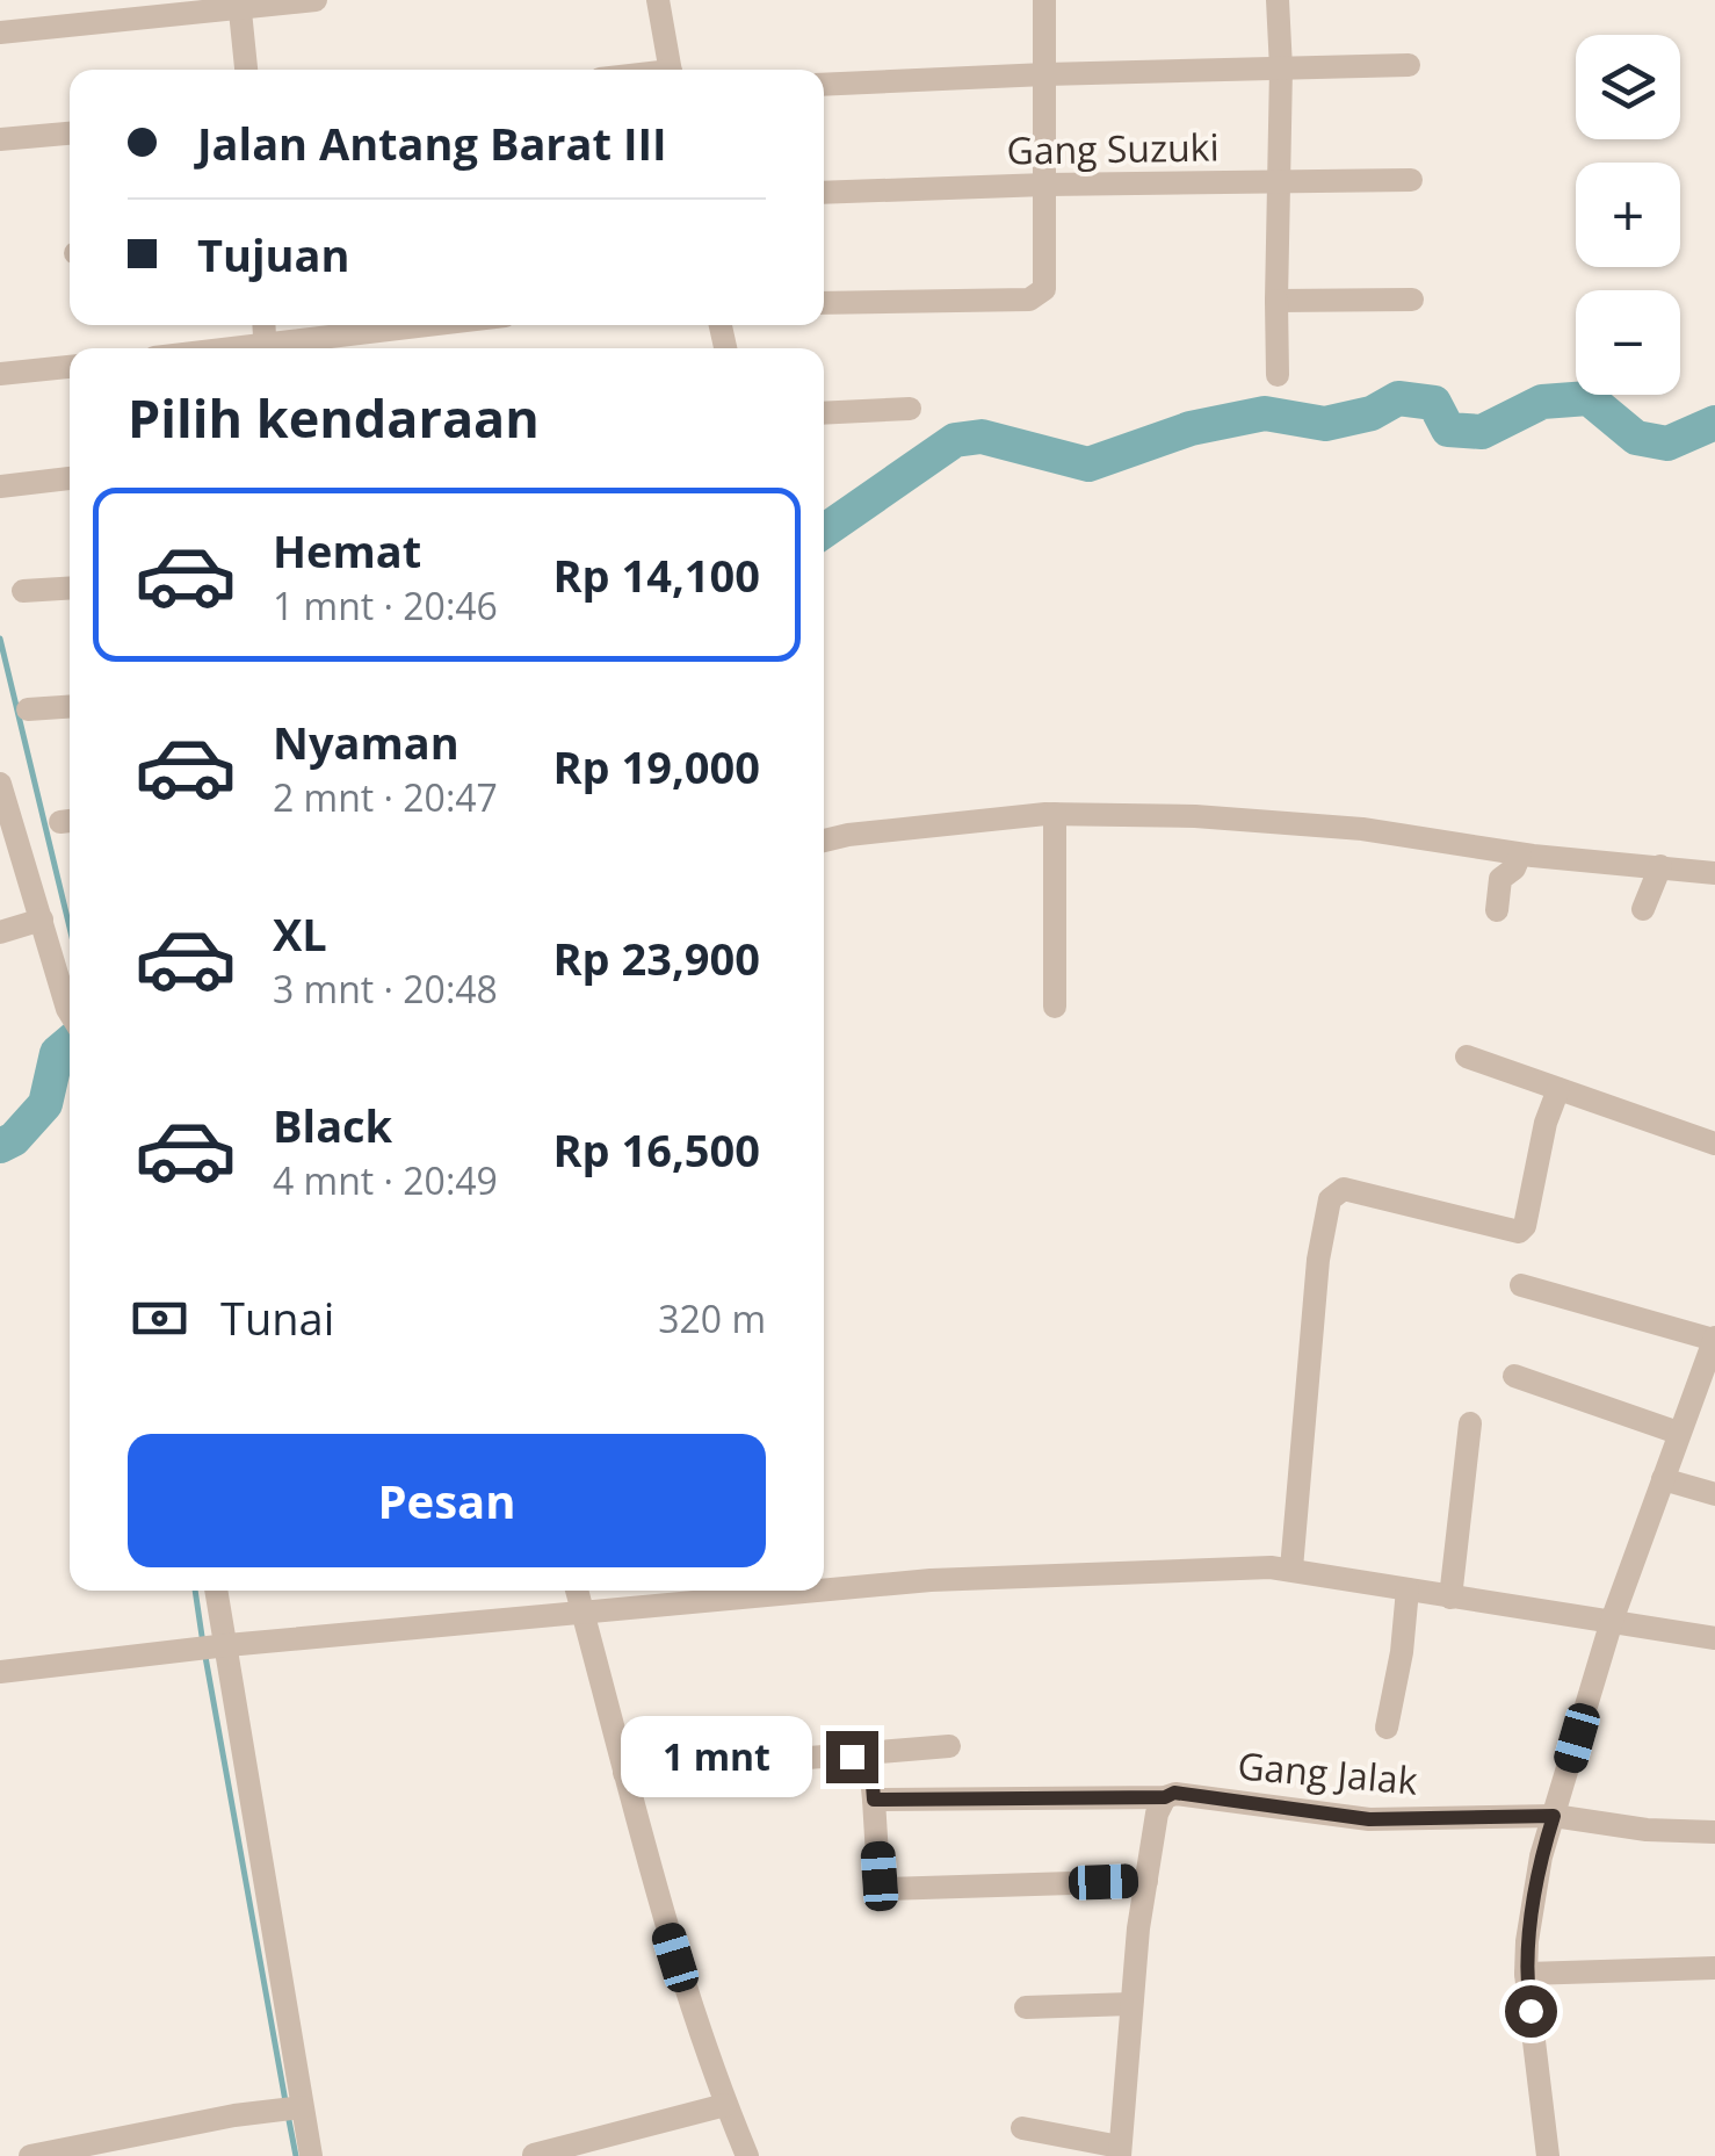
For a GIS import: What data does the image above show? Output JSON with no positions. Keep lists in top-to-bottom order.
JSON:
{
  "streets": {
    "street": ["Gang Suzuki", "Gang Jalak"]
  },
  "page": {
    "map_buttons": ["+", "−"],
    "banner": ["Jalan Antang Barat III", "Tujuan"],
    "heading": "Pilih kendaraan",
    "list": [
      {
        "name": "Hemat",
        "note": "1 mnt · 20:46",
        "value": "Rp 14,100"
      },
      {
        "name": "Nyaman",
        "note": "2 mnt · 20:47",
        "value": "Rp 19,000"
      },
      {
        "name": "XL",
        "note": "3 mnt · 20:48",
        "value": "Rp 23,900"
      },
      {
        "name": "Black",
        "note": "4 mnt · 20:49",
        "value": "Rp 16,500"
      }
    ],
    "pay": ["Tunai", "320 m"],
    "buttons": "Pesan",
    "bubble": "1 mnt"
  }
}
